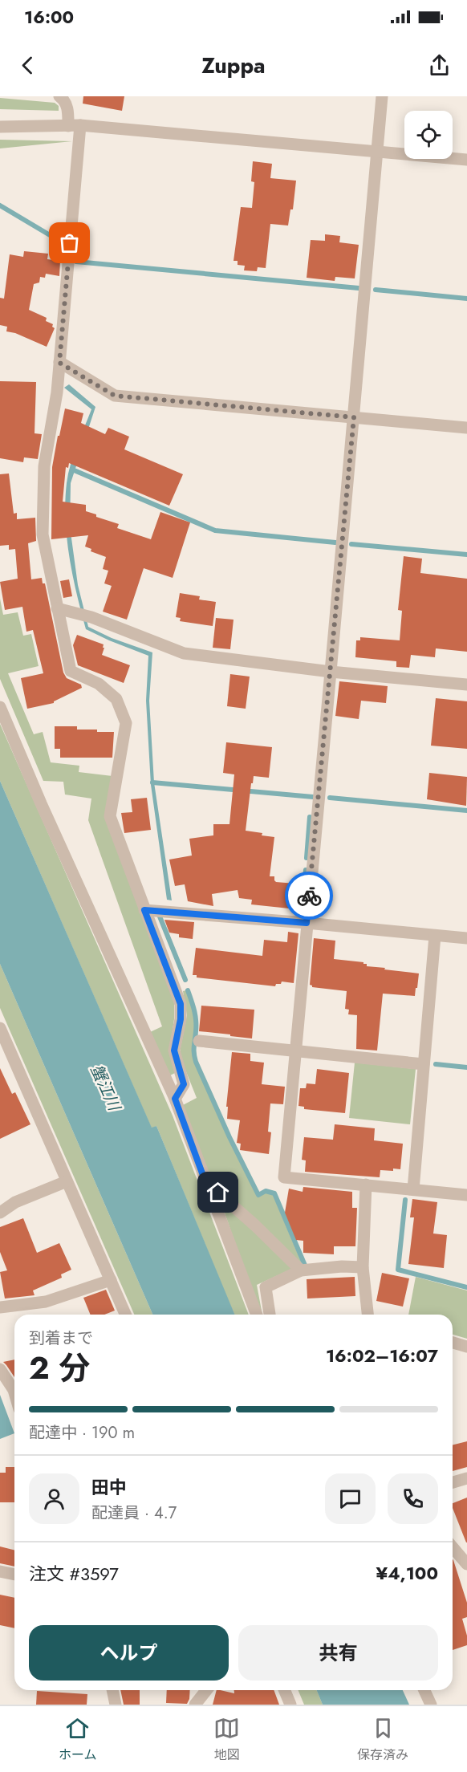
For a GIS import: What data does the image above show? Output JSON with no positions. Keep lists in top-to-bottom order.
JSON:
{
  "water": ["蟹江川"],
  "page": {
    "status": "16:00",
    "header": "Zuppa",
    "heading": ["2 分", "到着まで", "16:02–16:07"],
    "panel": [
      "田中",
      "配達員 · 4.7",
      "注文 #3597",
      "¥4,100"
    ],
    "bar": "配達中 · 190 m",
    "buttons": ["ヘルプ", "共有"],
    "tabs": ["ホーム", "地図", "保存済み"]
  }
}
